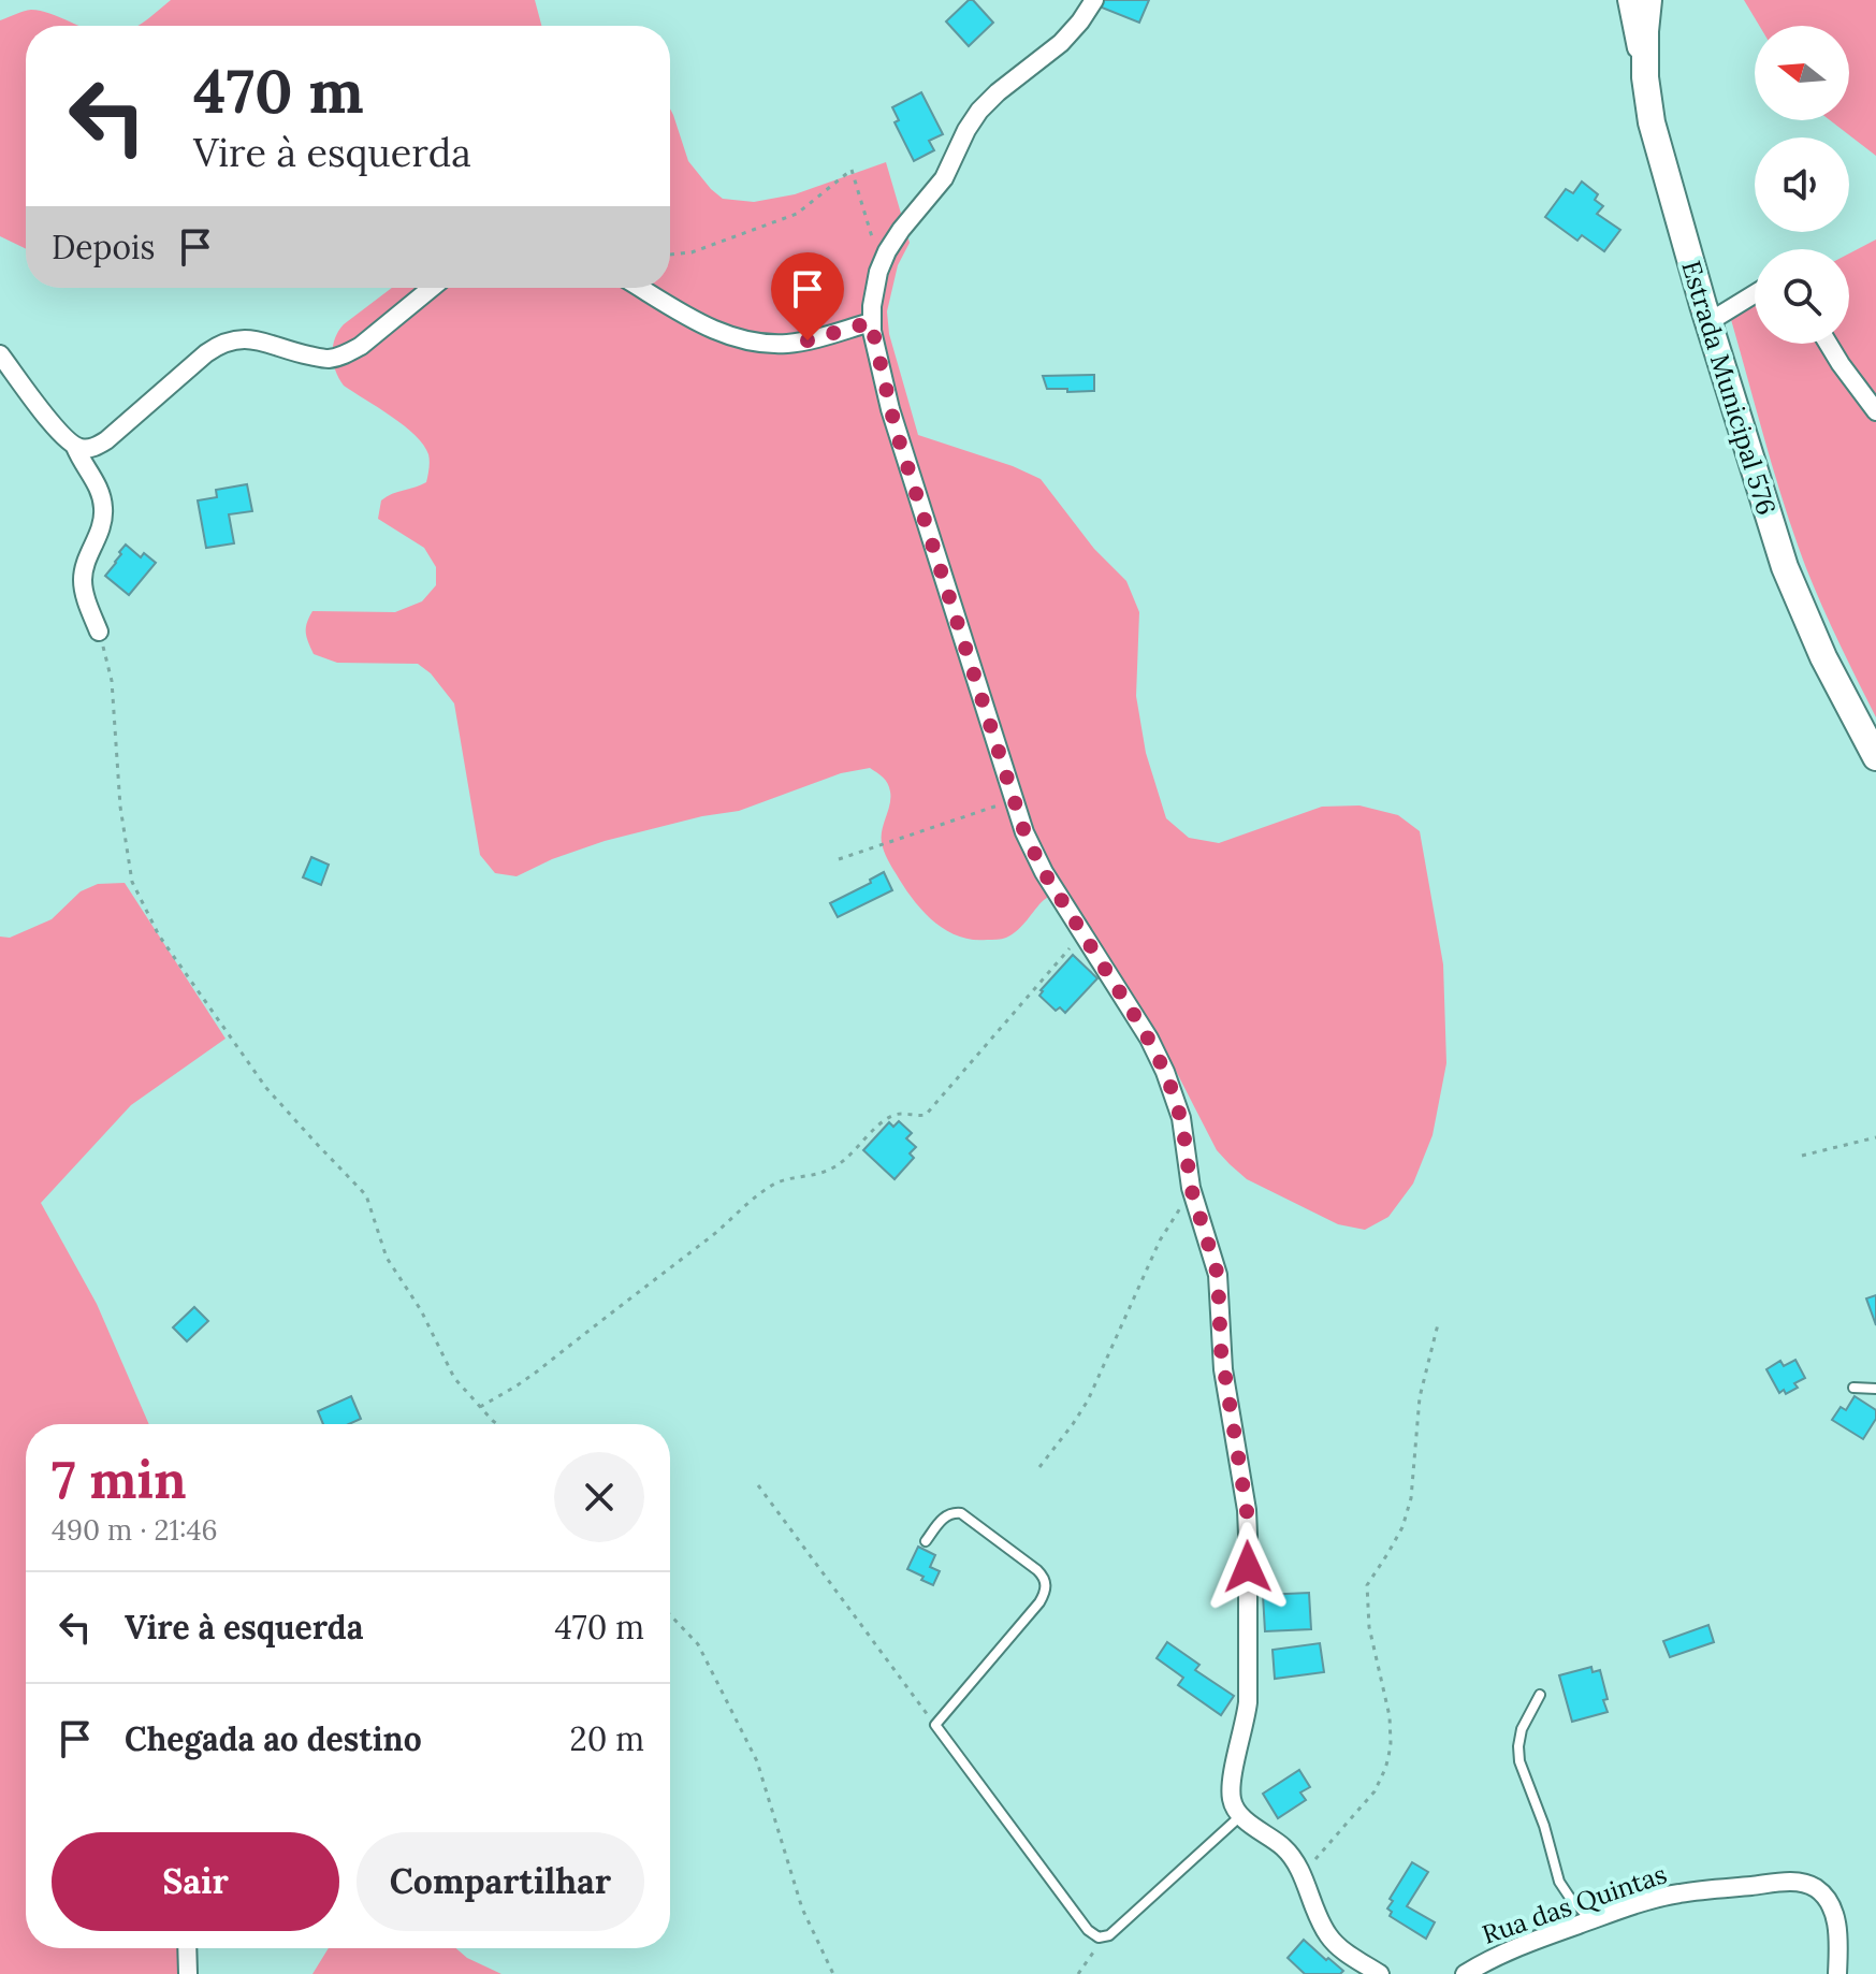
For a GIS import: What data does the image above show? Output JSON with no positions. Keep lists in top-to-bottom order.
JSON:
{
  "streets": {
    "main road": ["Estrada Municipal 576"],
    "street": ["Rua das Quintas"]
  },
  "north": "left",
  "page": {
    "turn": ["470 m", "Vire à esquerda"],
    "then": "Depois",
    "heading": ["7 min", "490 m · 21:46"],
    "list": [
      {
        "name": "Vire à esquerda",
        "value": "470 m"
      },
      {
        "name": "Chegada ao destino",
        "value": "20 m"
      }
    ],
    "buttons": ["Sair", "Compartilhar"]
  }
}
